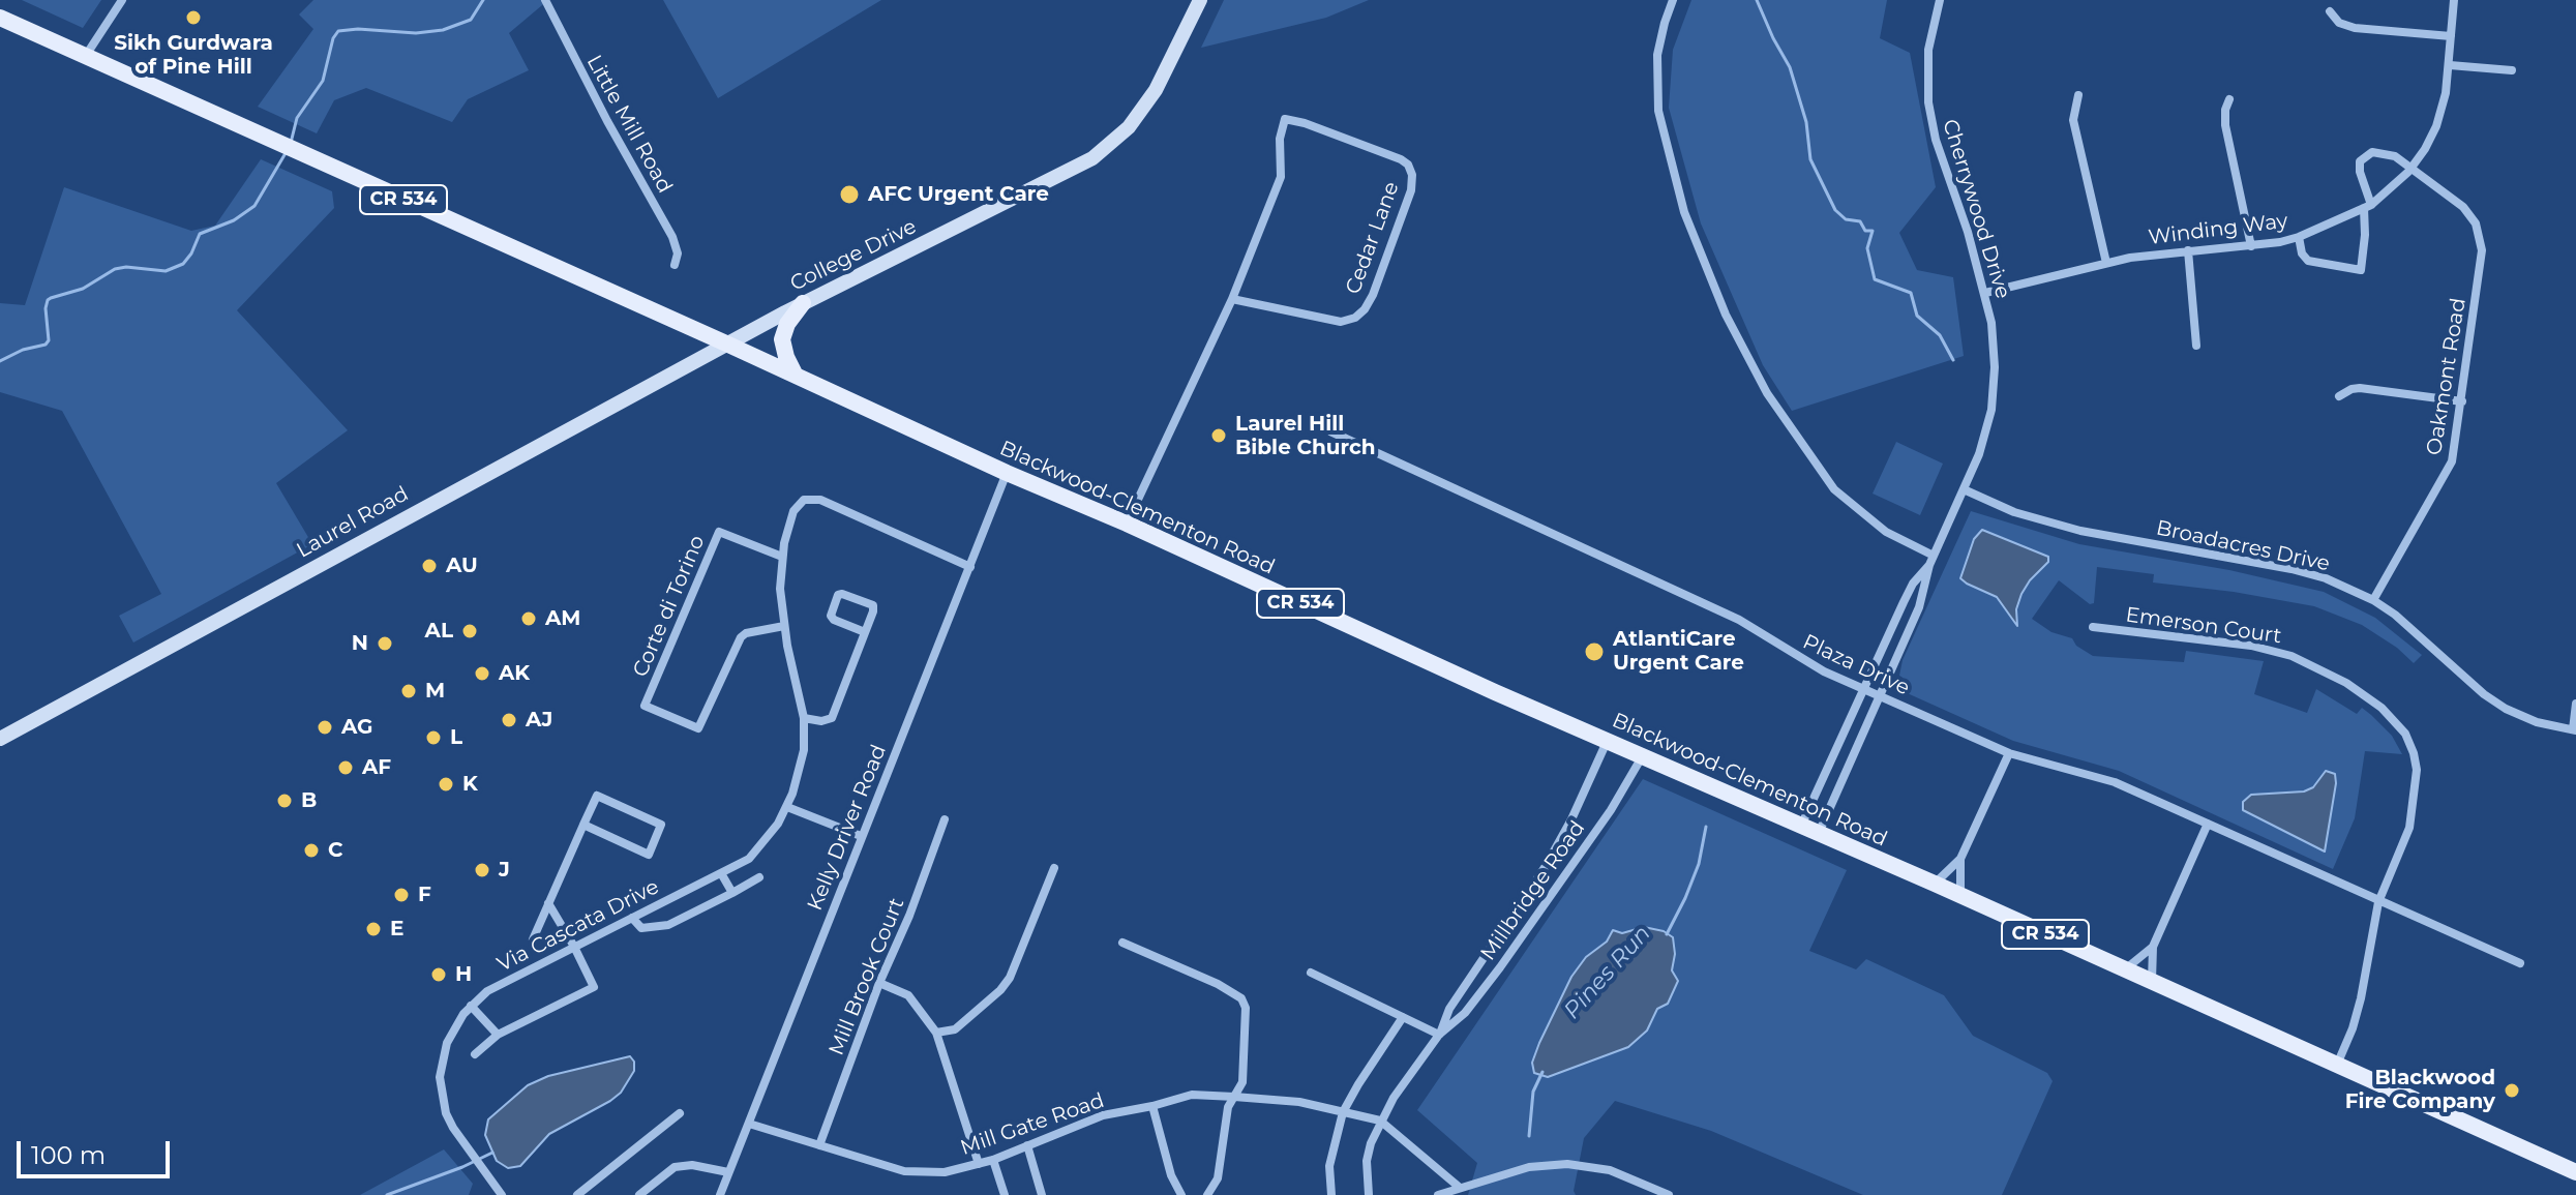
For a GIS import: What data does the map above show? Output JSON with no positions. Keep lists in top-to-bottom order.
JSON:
{
  "streets": {
    "main road": [
      "CR 534",
      "College Drive",
      "Blackwood-Clementon Road",
      "Laurel Road"
    ],
    "street": [
      "Little Mill Road",
      "Cherrywood Drive",
      "Winding Way",
      "Cedar Lane",
      "Oakmont Road",
      "Broadacres Drive",
      "Corte di Torino",
      "Emerson Court",
      "Plaza Drive",
      "Kelly Driver Road",
      "Millbridge Road",
      "Via Cascata Drive",
      "Mill Brook Court",
      "Mill Gate Road"
    ]
  },
  "crossings": [
    ["Cherrywood Drive", "Winding Way"],
    ["Cherrywood Drive", "Blackwood-Clementon Road"],
    ["Cherrywood Drive", "Broadacres Drive"],
    ["Cherrywood Drive", "Plaza Drive"],
    ["Winding Way", "Oakmont Road"],
    ["Cedar Lane", "Blackwood-Clementon Road"],
    ["College Drive", "Blackwood-Clementon Road"],
    ["College Drive", "Laurel Road"],
    ["Oakmont Road", "Broadacres Drive"],
    ["Blackwood-Clementon Road", "Laurel Road"],
    ["Blackwood-Clementon Road", "Emerson Court"],
    ["Blackwood-Clementon Road", "Kelly Driver Road"],
    ["Blackwood-Clementon Road", "Millbridge Road"],
    ["Corte di Torino", "Via Cascata Drive"],
    ["Emerson Court", "Plaza Drive"],
    ["Kelly Driver Road", "Via Cascata Drive"],
    ["Kelly Driver Road", "Mill Gate Road"],
    ["Millbridge Road", "Mill Gate Road"],
    ["Mill Brook Court", "Mill Gate Road"]
  ],
  "water": ["Pines Run"],
  "places": [
    "Sikh Gurdwara of Pine Hill",
    "AFC Urgent Care",
    "Laurel Hill Bible Church",
    "AU",
    "AM",
    "AL",
    "N",
    "AtlantiCare Urgent Care",
    "AK",
    "M",
    "AJ",
    "AG",
    "L",
    "AF",
    "K",
    "B",
    "C",
    "J",
    "F",
    "E",
    "H",
    "Blackwood Fire Company"
  ],
  "scale_bar": "100 m"
}
